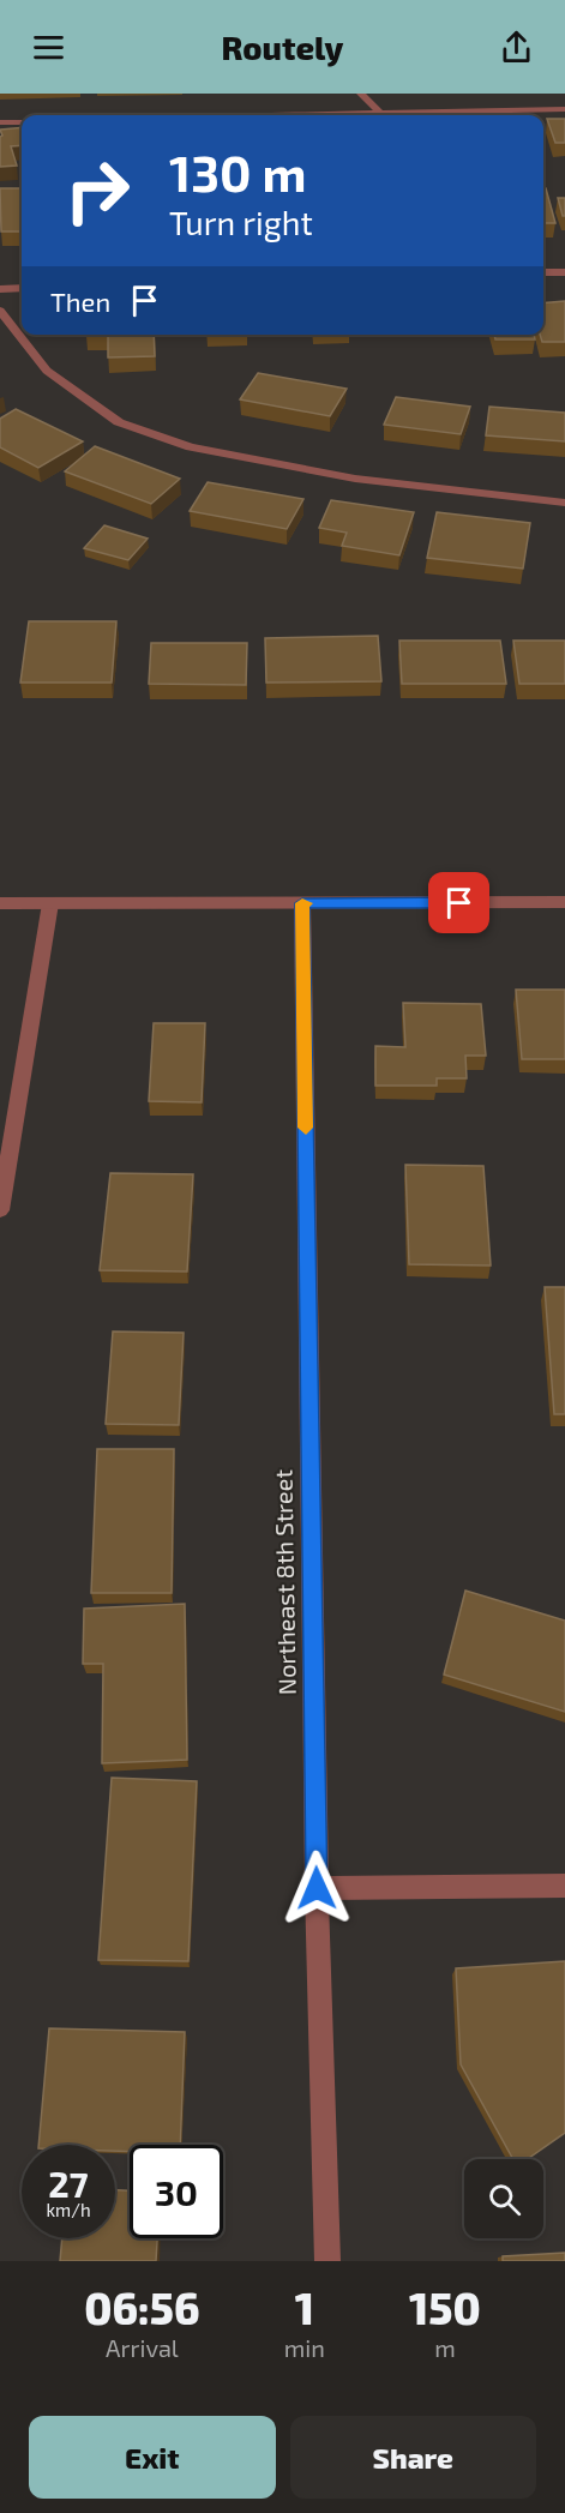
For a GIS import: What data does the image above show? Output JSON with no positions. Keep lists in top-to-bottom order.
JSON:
{
  "streets": {
    "street": ["Northeast 8th Street"]
  },
  "page": {
    "header": "Routely",
    "turn": ["130 m", "Turn right"],
    "then": "Then",
    "speed": "27 km/h",
    "limit": "30",
    "eta": [
      "06:56",
      "Arrival",
      "1",
      "min",
      "150",
      "m"
    ],
    "buttons": ["Exit", "Share"]
  }
}
